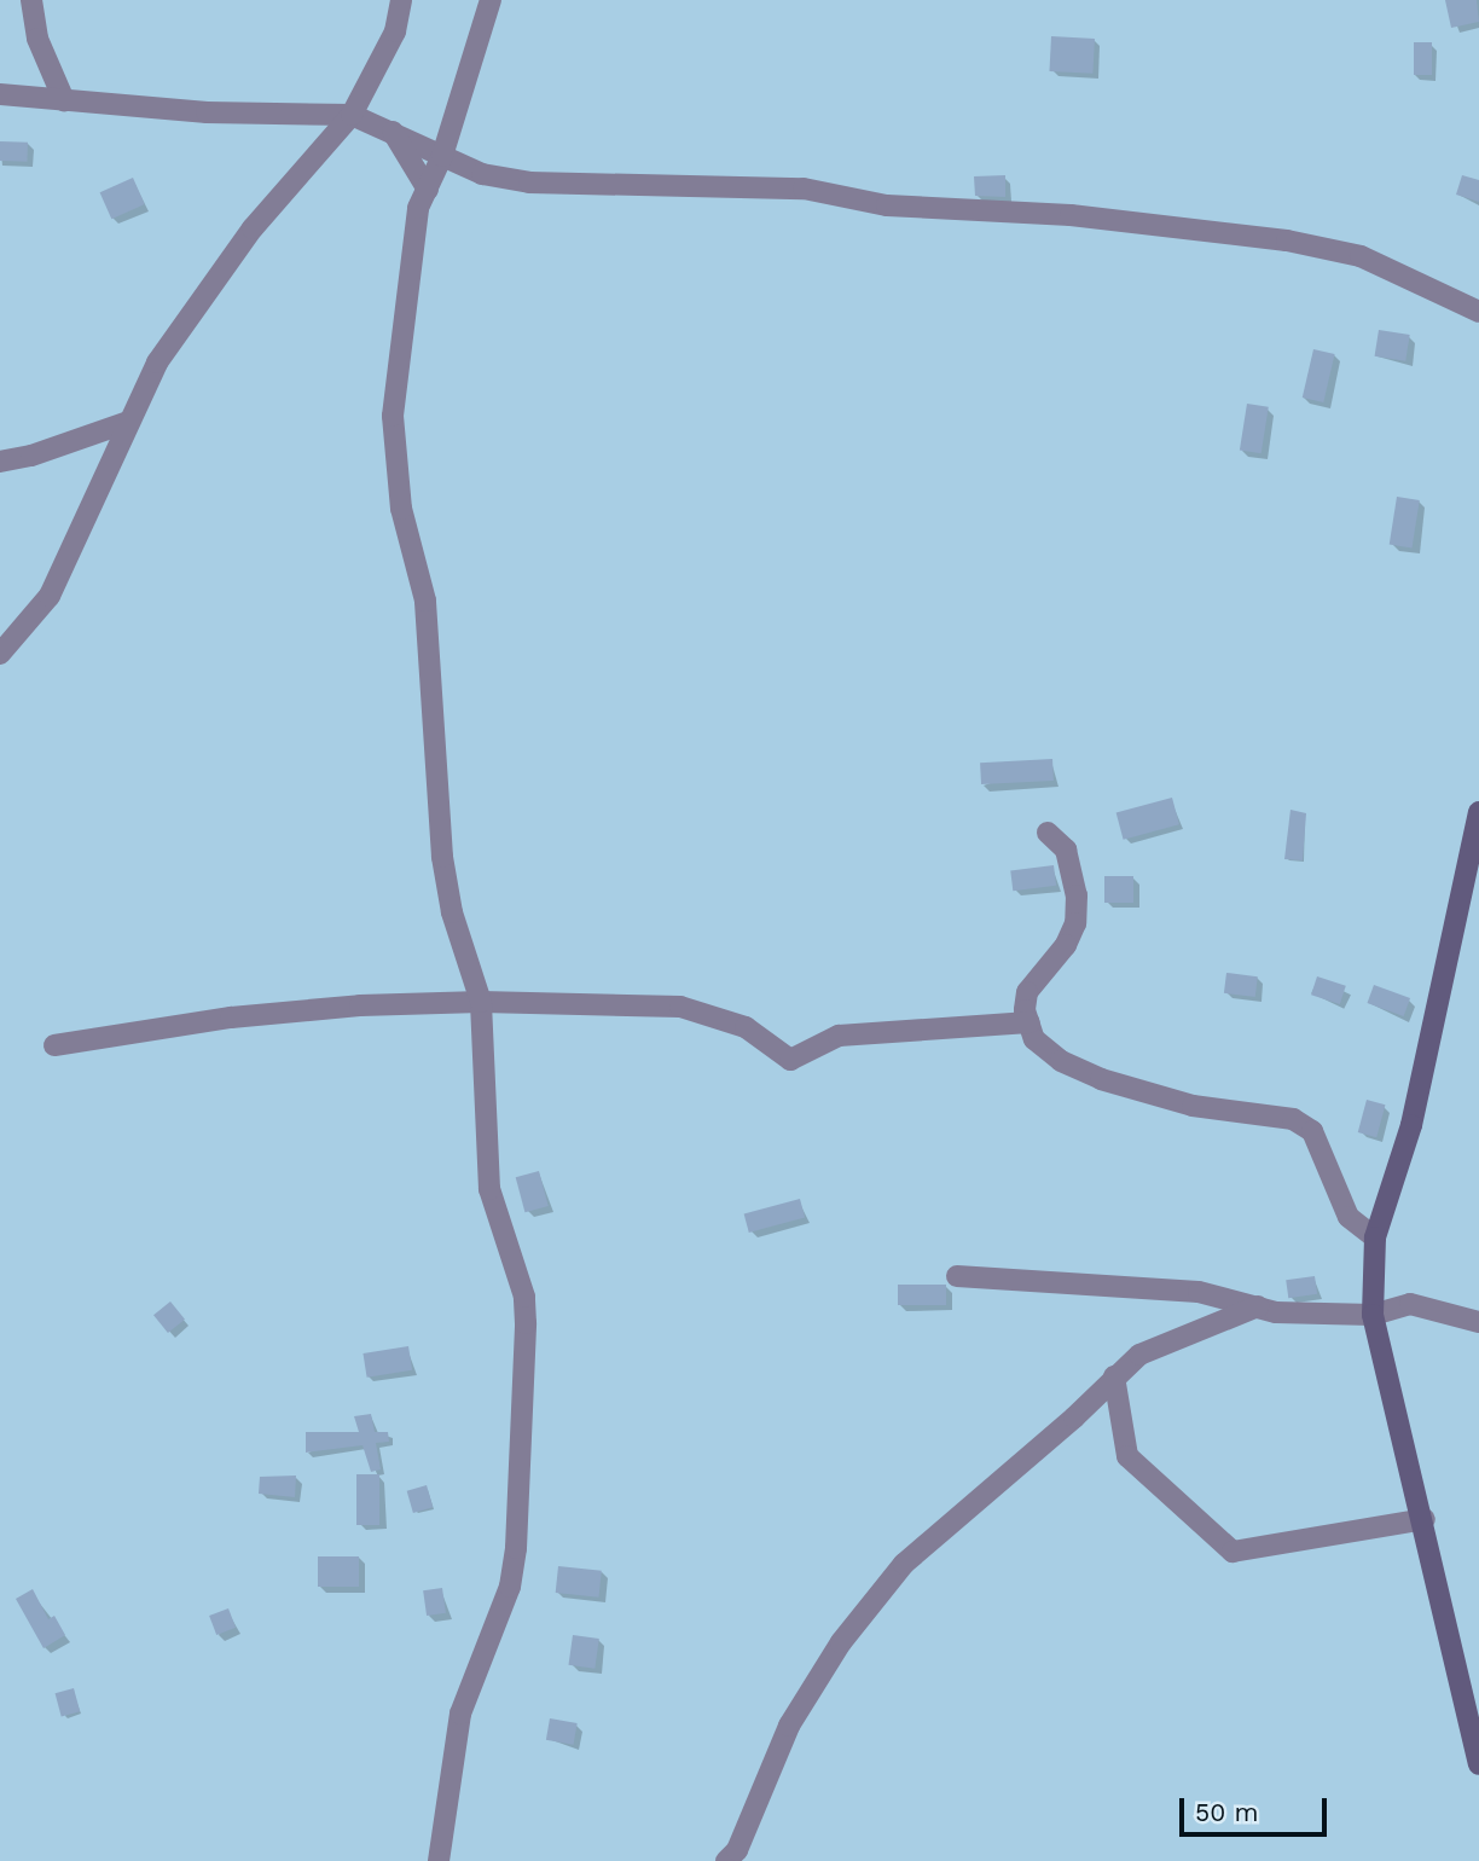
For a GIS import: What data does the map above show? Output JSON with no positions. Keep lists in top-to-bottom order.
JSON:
{
  "scale_bar": "50 m"
}
